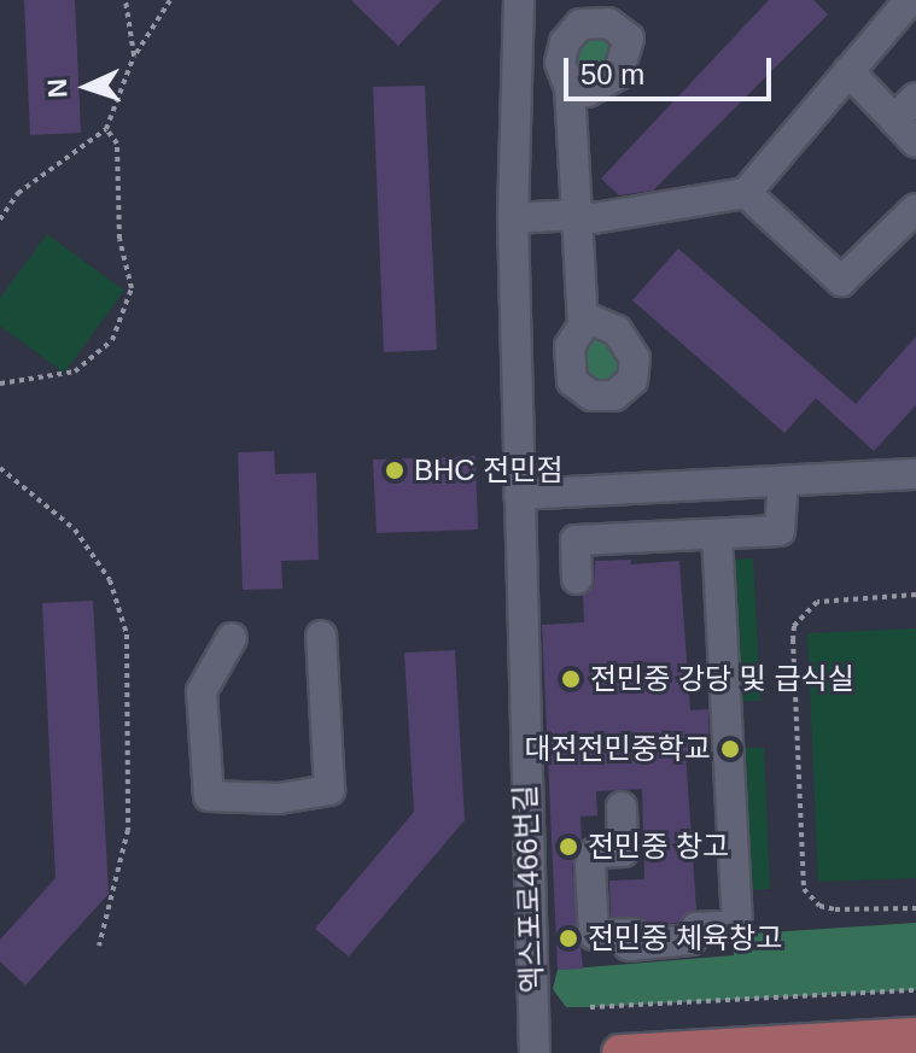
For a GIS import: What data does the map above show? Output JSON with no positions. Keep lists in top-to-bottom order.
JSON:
{
  "streets": {
    "street": ["엑스포로466번길"]
  },
  "places": [
    "BHC 전민점",
    "전민중 강당 및 급식실",
    "대전전민중학교",
    "전민중 창고",
    "전민중 체육창고"
  ],
  "scale_bar": "50 m",
  "north": "left"
}
